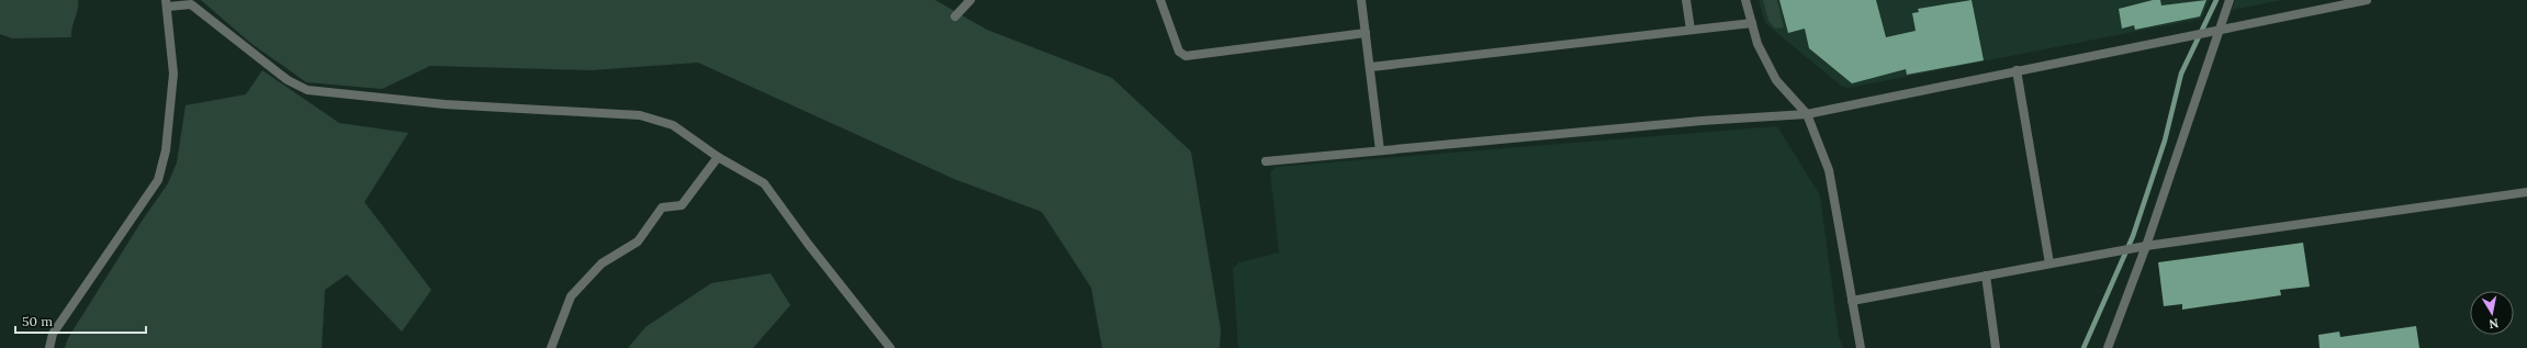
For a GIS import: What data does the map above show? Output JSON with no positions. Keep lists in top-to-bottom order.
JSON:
{
  "scale_bar": "50 m",
  "north": "bottom"
}
